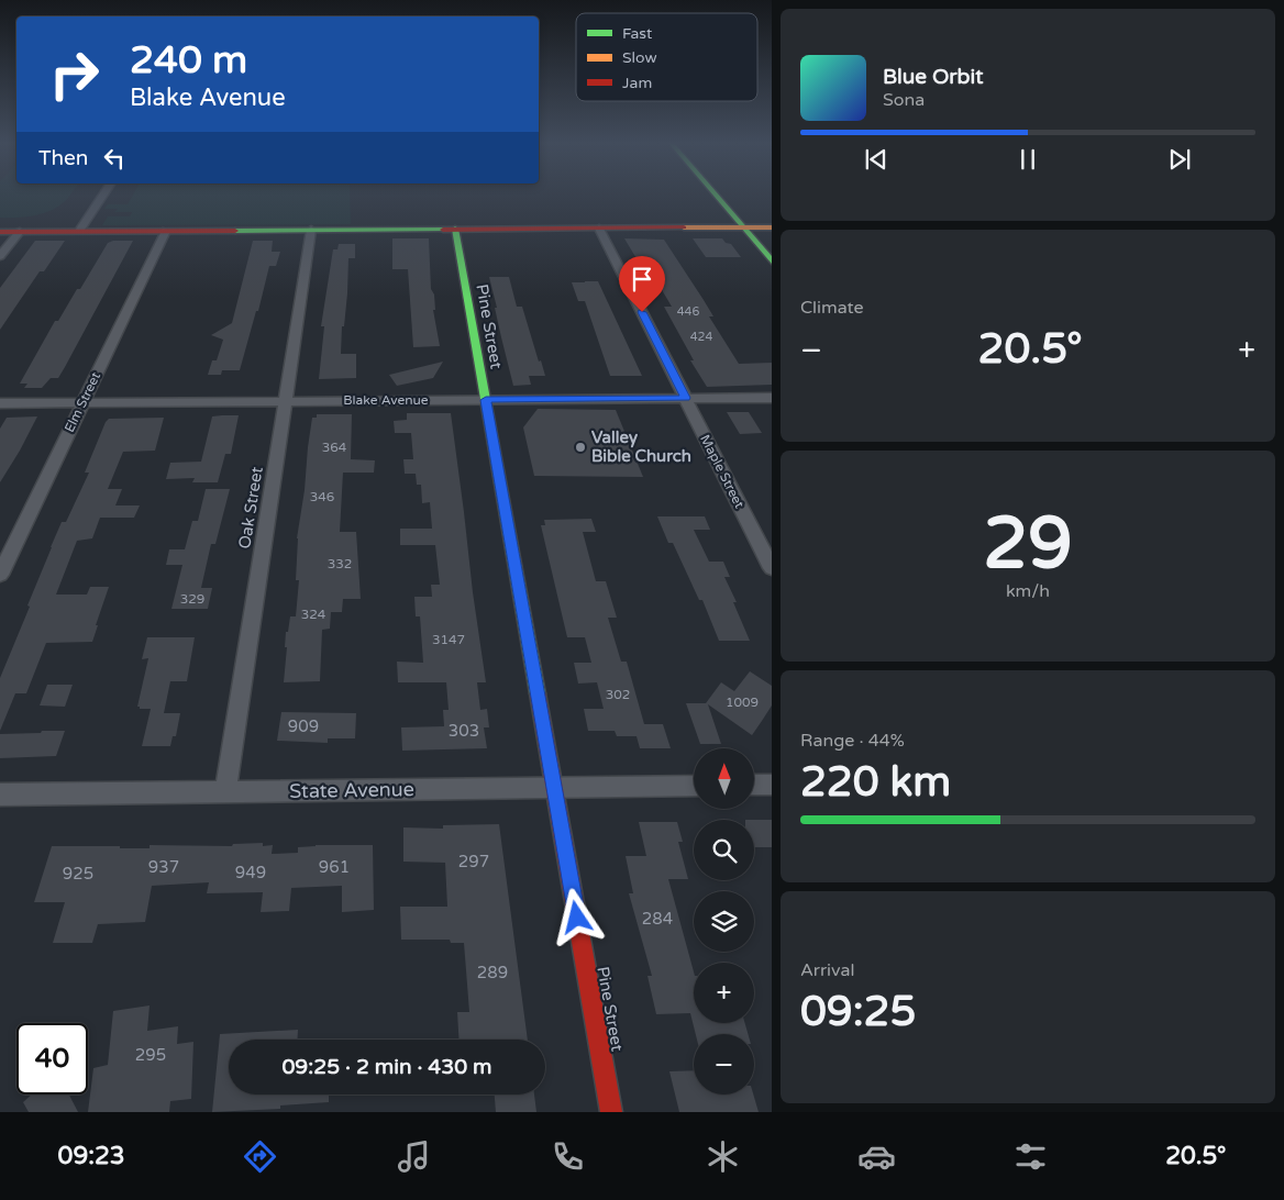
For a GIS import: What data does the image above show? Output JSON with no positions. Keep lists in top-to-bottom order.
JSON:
{
  "streets": {
    "street": [
      "Pine Street",
      "Blake Avenue",
      "Elm Street",
      "Maple Street",
      "Oak Street",
      "State Avenue"
    ]
  },
  "crossings": [
    ["Pine Street", "Blake Avenue"],
    ["Pine Street", "State Avenue"],
    ["Blake Avenue", "Elm Street"],
    ["Blake Avenue", "Maple Street"],
    ["Blake Avenue", "Oak Street"],
    ["Oak Street", "State Avenue"]
  ],
  "places": ["Valley Bible Church"],
  "house_numbers": [
    "446",
    "424",
    "364",
    "346",
    "332",
    "329",
    "324",
    "3147",
    "302",
    "1009",
    "909",
    "303",
    "297",
    "937",
    "961",
    "949",
    "925",
    "284",
    "289",
    "295"
  ],
  "legend": ["Fast", "Slow", "Jam"],
  "north": "top",
  "page": {
    "turn": ["240 m", "Blake Avenue"],
    "song": ["Blue Orbit", "Sona"],
    "then": "Then",
    "tile": [
      "Climate",
      ["29", "km/h"],
      ["Range · 44%", "220 km"],
      ["Arrival", "09:25"]
    ],
    "heat": ["−", "20.5°", "+"],
    "map_buttons": ["+", "−"],
    "limit": "40",
    "trip": "09:25 · 2 min · 430 m",
    "tabs": ["09:23", "20.5°"]
  }
}
